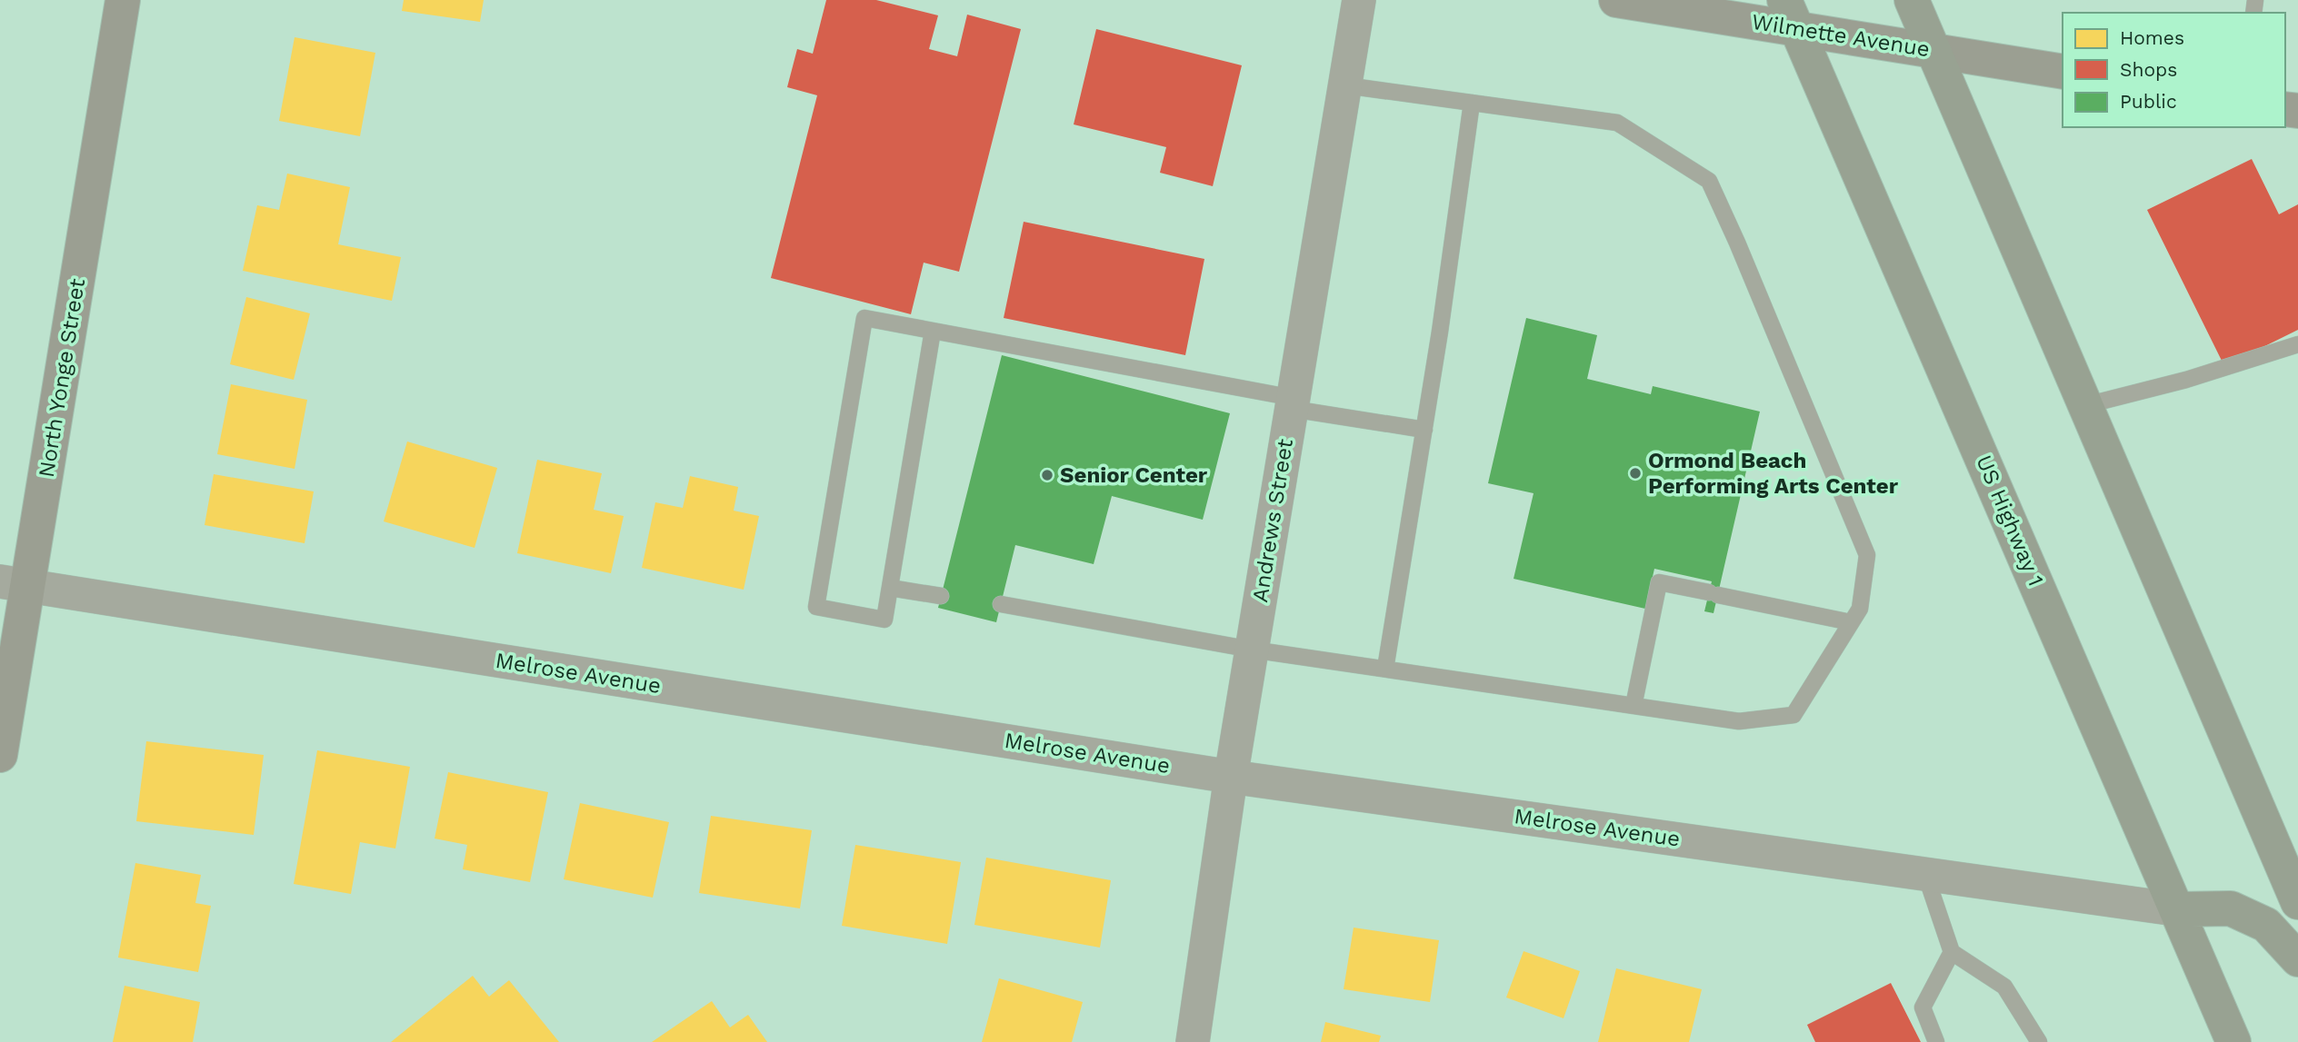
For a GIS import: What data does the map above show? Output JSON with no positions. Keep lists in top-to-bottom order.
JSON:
{
  "streets": {
    "main road": ["US Highway 1"],
    "street": [
      "Wilmette Avenue",
      "North Yonge Street",
      "Andrews Street",
      "Melrose Avenue"
    ]
  },
  "crossings": [
    ["Wilmette Avenue", "US Highway 1"],
    ["North Yonge Street", "Melrose Avenue"],
    ["Andrews Street", "Melrose Avenue"],
    ["US Highway 1", "Melrose Avenue"]
  ],
  "places": ["Ormond Beach Performing Arts Center", "Senior Center"],
  "legend": ["Homes", "Shops", "Public"]
}
